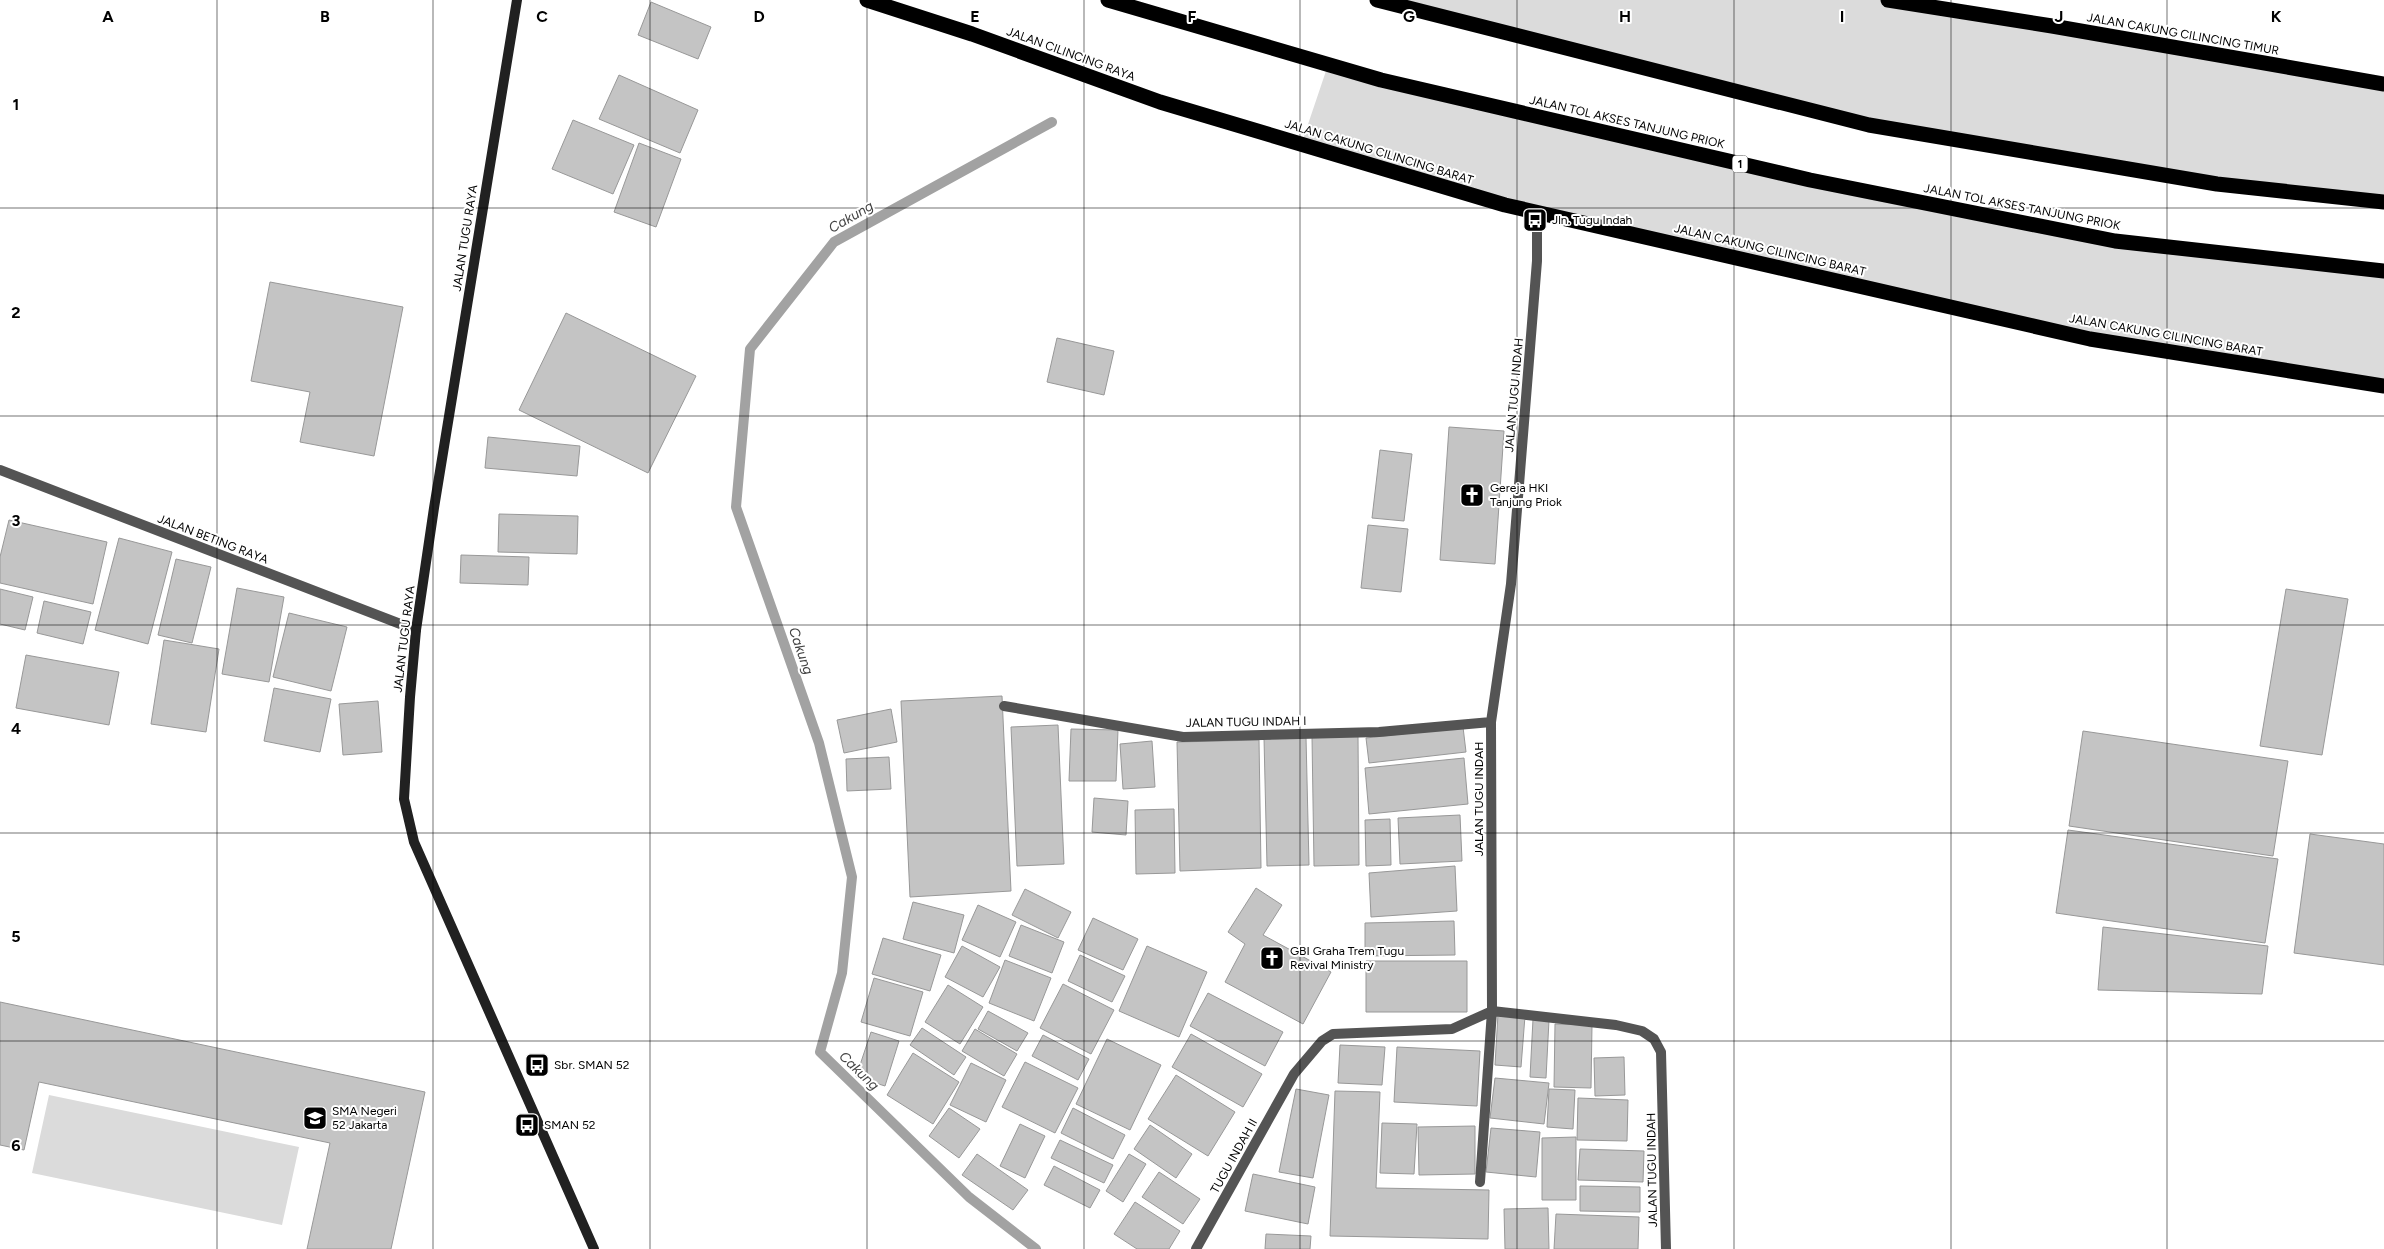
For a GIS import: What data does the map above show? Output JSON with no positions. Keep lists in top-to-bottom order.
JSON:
{
  "streets": {
    "highway": [
      "JALAN CAKUNG CILINCING TIMUR",
      "JALAN CILINCING RAYA",
      "JALAN TOL AKSES TANJUNG PRIOK",
      "JALAN CAKUNG CILINCING BARAT",
      "1"
    ],
    "main road": ["JALAN TUGU RAYA"],
    "street": [
      "JALAN TUGU INDAH",
      "JALAN BETING RAYA",
      "JALAN TUGU INDAH I",
      "TUGU INDAH II"
    ]
  },
  "crossings": [
    ["JALAN CILINCING RAYA", "JALAN CAKUNG CILINCING BARAT"],
    ["JALAN CAKUNG CILINCING BARAT", "JALAN TUGU INDAH"],
    ["JALAN TUGU RAYA", "JALAN BETING RAYA"],
    ["JALAN TUGU INDAH", "JALAN TUGU INDAH I"],
    ["JALAN TUGU INDAH", "TUGU INDAH II"]
  ],
  "water": ["Cakung"],
  "places": {
    "bus stop": ["Jln. Tugu Indah", "Sbr. SMAN 52", "SMAN 52"],
    "church": ["Gereja HKI Tanjung Priok", "GBI Graha Trem Tugu Revival Ministry"],
    "school or university": ["SMA Negeri 52 Jakarta"]
  },
  "grid": {
    "columns": [
      "A",
      "B",
      "C",
      "D",
      "E",
      "F",
      "G",
      "H",
      "I",
      "J",
      "K"
    ],
    "rows": [
      "1",
      "2",
      "3",
      "4",
      "5",
      "6"
    ]
  }
}
